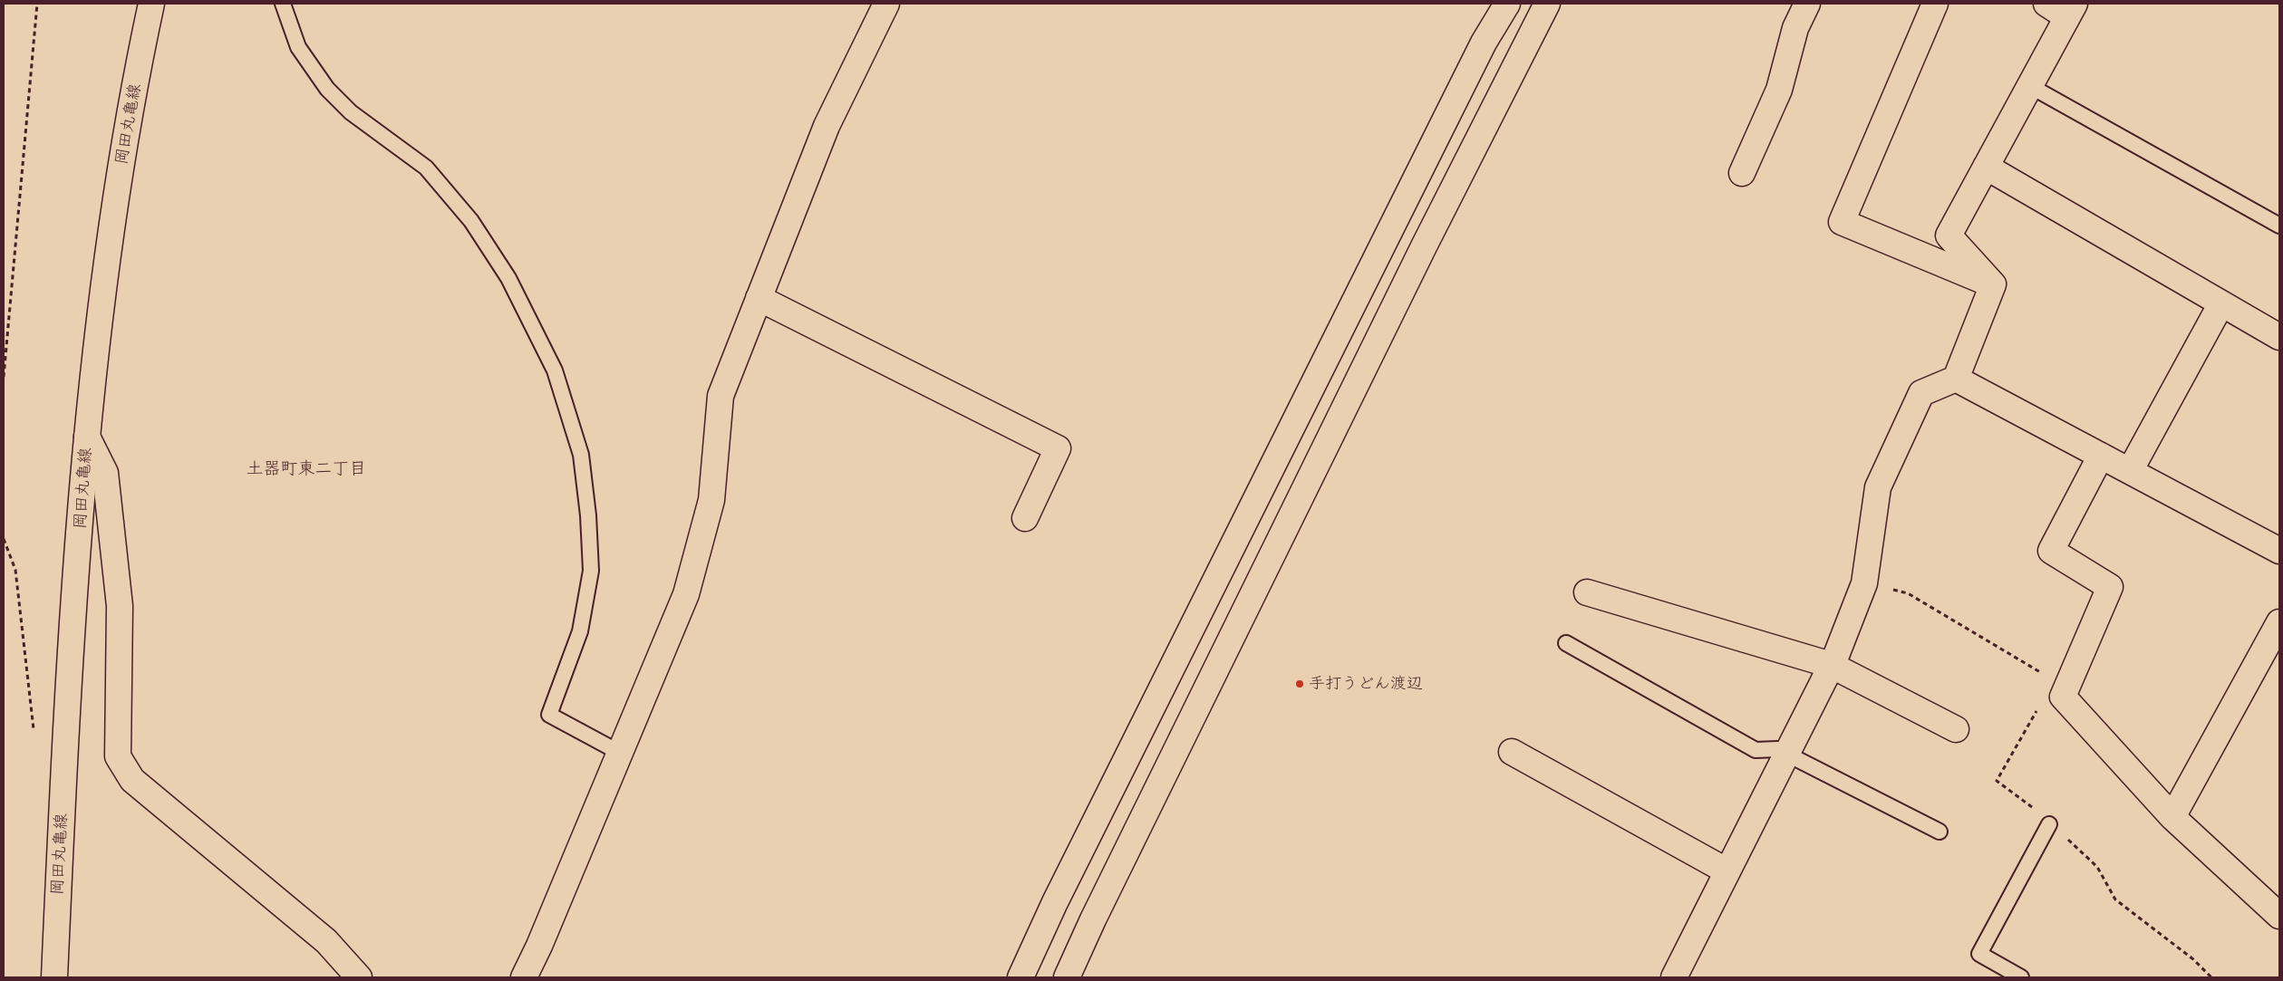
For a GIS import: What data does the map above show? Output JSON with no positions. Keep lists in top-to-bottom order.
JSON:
{
  "streets": {
    "street": ["岡田丸亀線"]
  },
  "districts": ["土器町東二丁目"],
  "places": ["手打うどん渡辺"]
}
